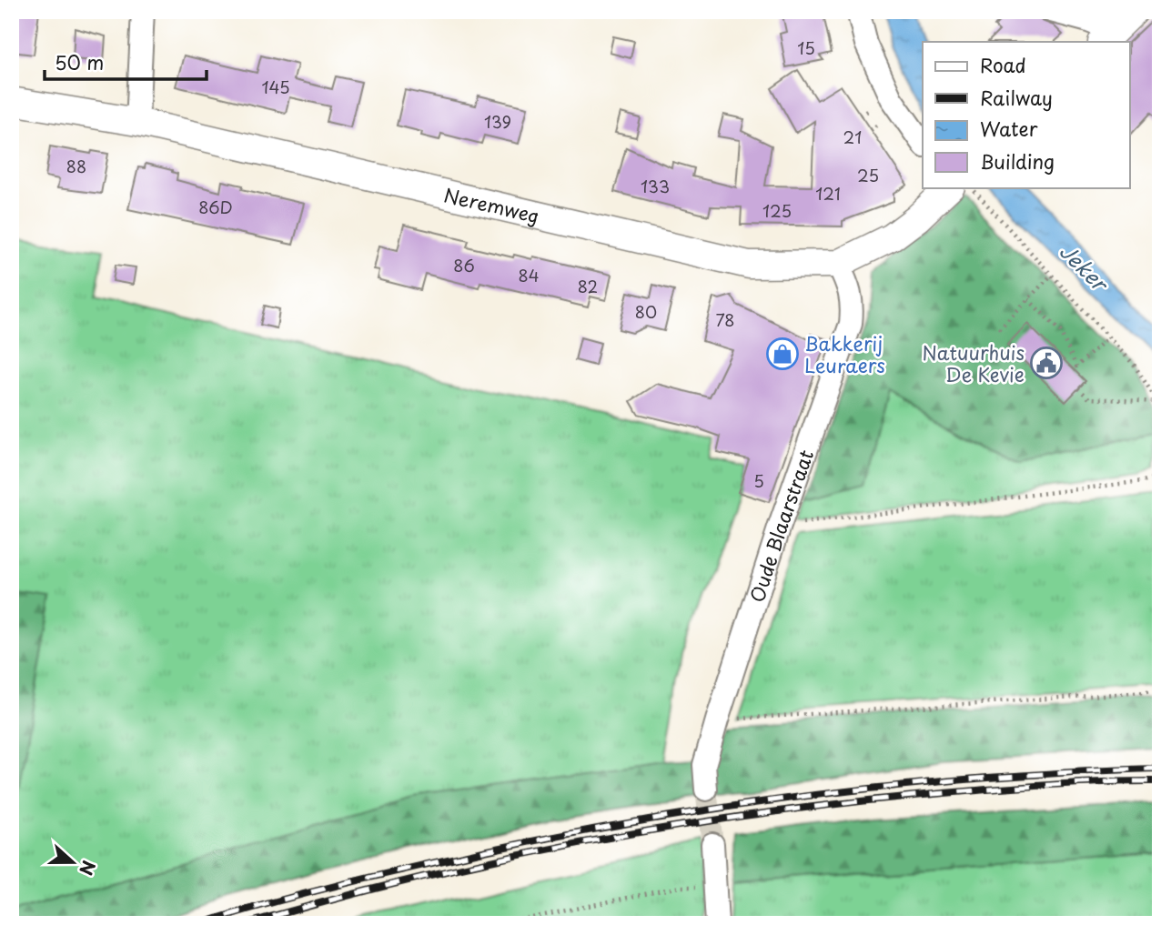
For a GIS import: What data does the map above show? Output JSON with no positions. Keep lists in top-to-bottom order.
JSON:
{
  "streets": {
    "street": ["Neremweg", "Oude Blaarstraat"]
  },
  "crossings": [
    ["Neremweg", "Oude Blaarstraat"]
  ],
  "water": ["Jeker"],
  "places": {
    "shop": ["Bakkerij Leuraers"],
    "public building": ["Natuurhuis De Kevie"]
  },
  "house_numbers": [
    "15",
    "145",
    "139",
    "21",
    "88",
    "25",
    "133",
    "121",
    "86D",
    "125",
    "86",
    "84",
    "82",
    "80",
    "78",
    "5"
  ],
  "legend": [
    "Road",
    "Railway",
    "Water",
    "Building"
  ],
  "scale_bar": "50 m",
  "north": "right"
}
